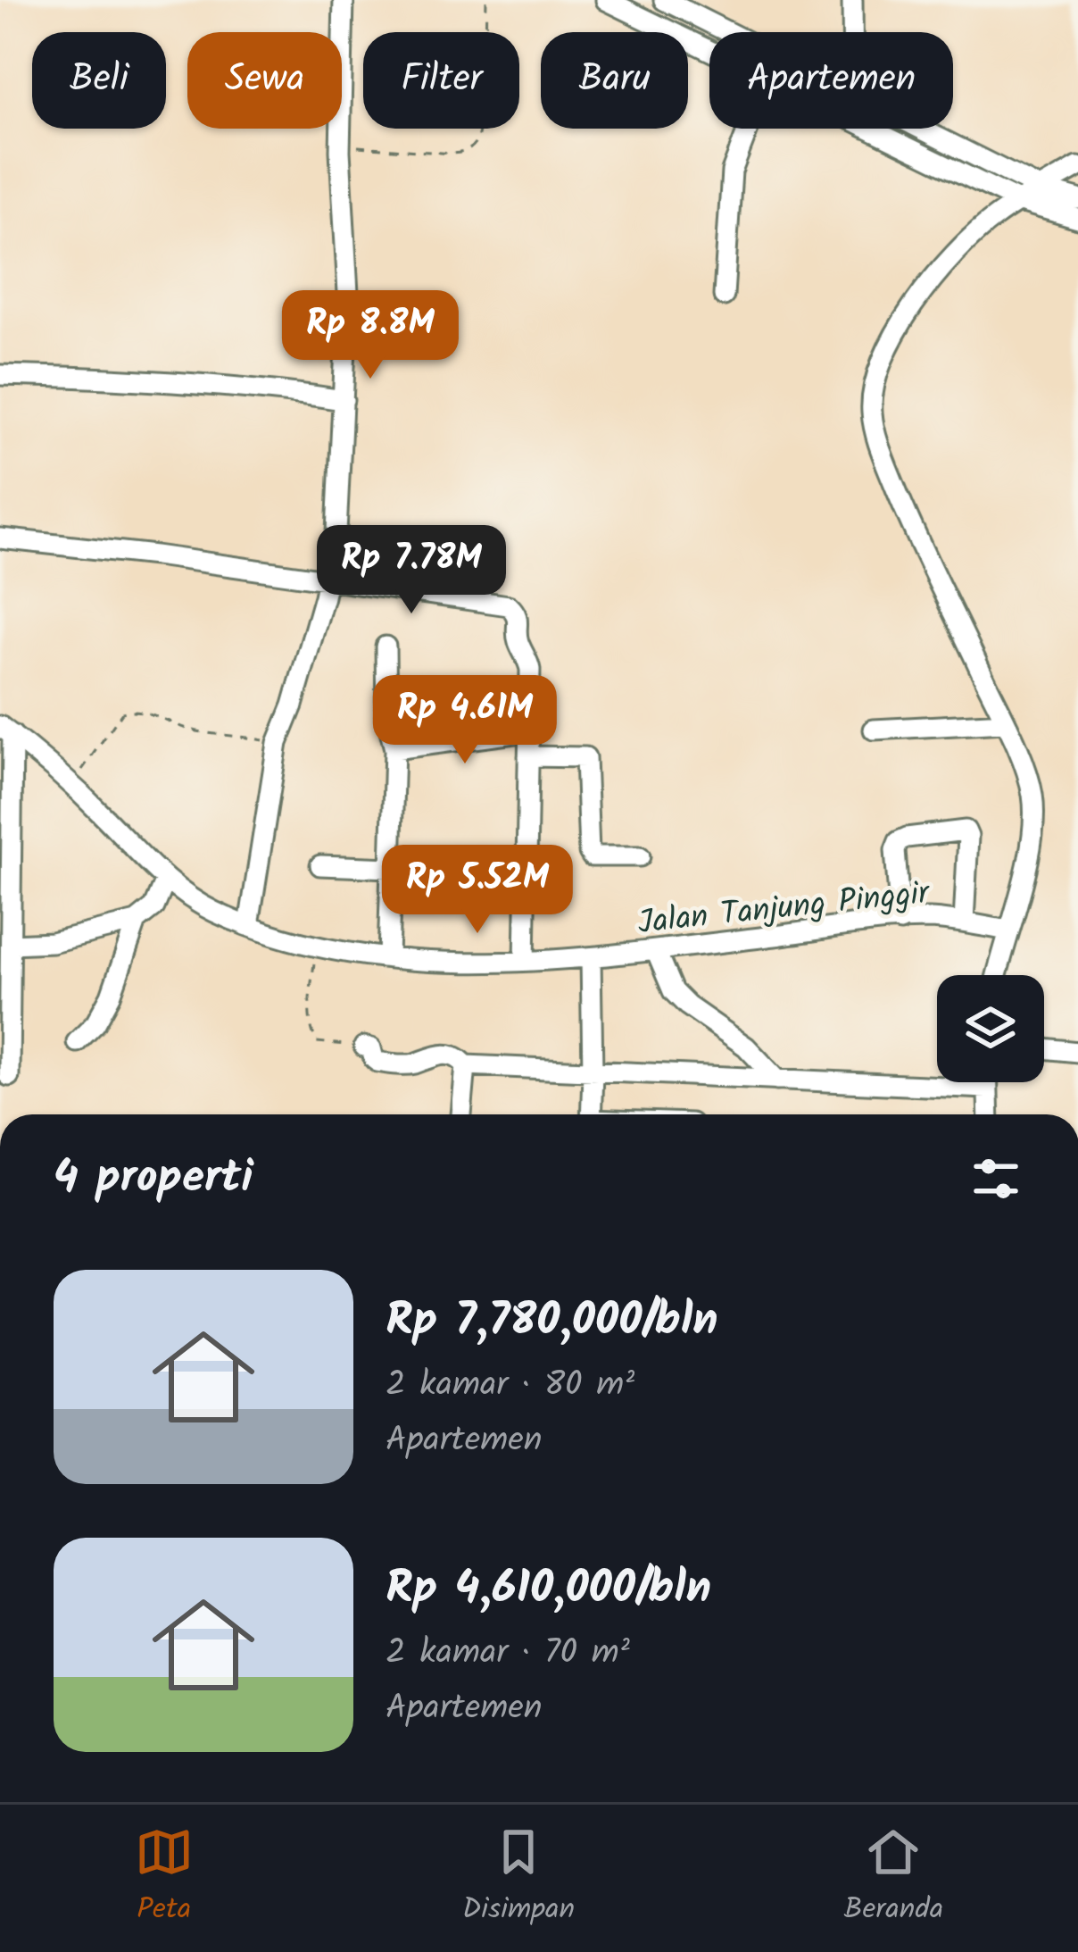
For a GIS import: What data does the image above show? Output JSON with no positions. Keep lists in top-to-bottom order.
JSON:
{
  "streets": {
    "street": ["Jalan Tanjung Pinggir"]
  },
  "page": {
    "chip": [
      "Beli",
      "Sewa",
      "Filter",
      "Baru",
      "Apartemen"
    ],
    "price": [
      "Rp 8.8M",
      "Rp 7.78M",
      "Rp 4.61M",
      "Rp 5.52M"
    ],
    "heading": "4 properti",
    "list": [
      {
        "name": "Rp 7,780,000/bln",
        "note": "2 kamar · 80 m² · Apartemen"
      },
      {
        "name": "Rp 4,610,000/bln",
        "note": "2 kamar · 70 m² · Apartemen"
      }
    ],
    "tabs": ["Peta", "Disimpan", "Beranda"]
  }
}
